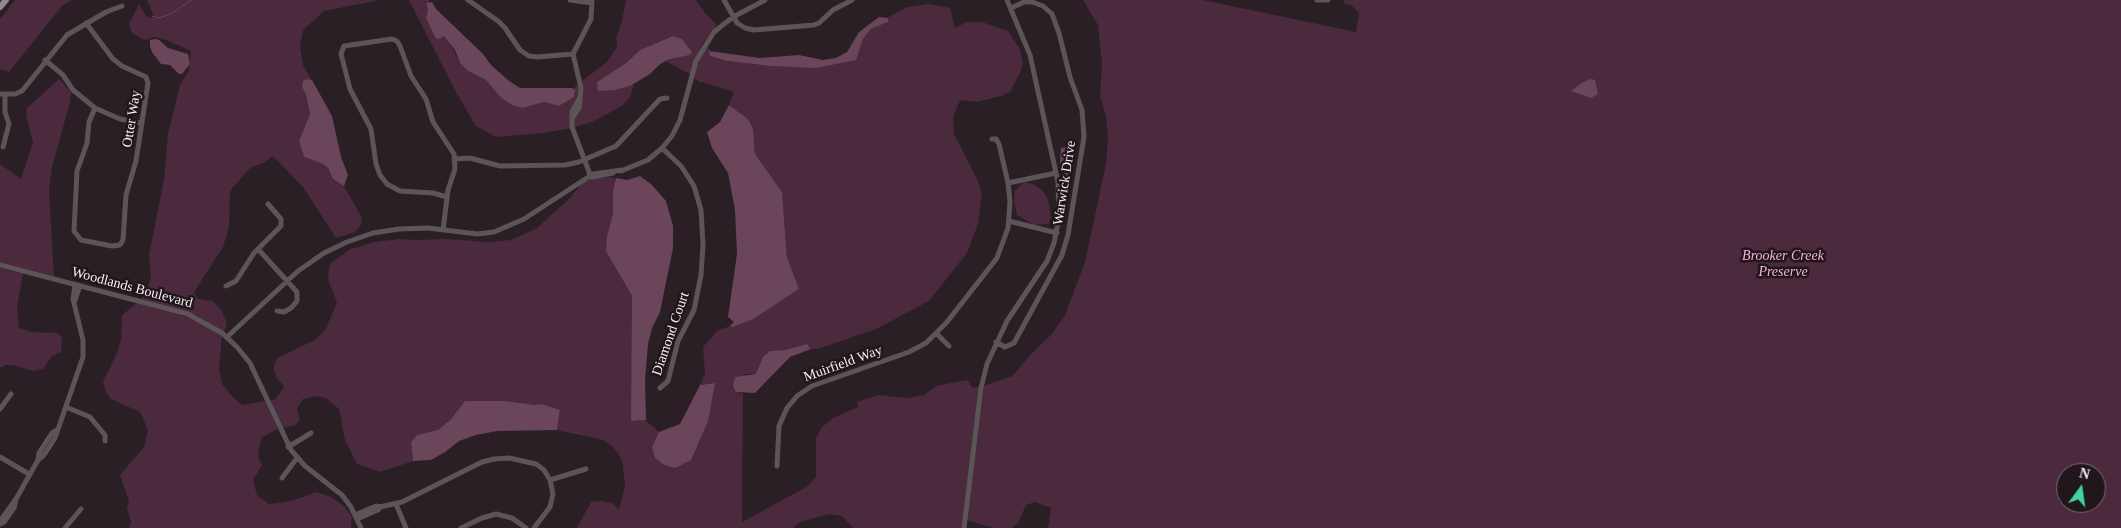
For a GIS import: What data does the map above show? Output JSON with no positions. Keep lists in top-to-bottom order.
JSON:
{
  "streets": {
    "street": [
      "Otter Way",
      "Warwick Drive",
      "Woodlands Boulevard",
      "Diamond Court",
      "Muirfield Way"
    ]
  },
  "parks": ["Brooker Creek Preserve"],
  "north": "top"
}
